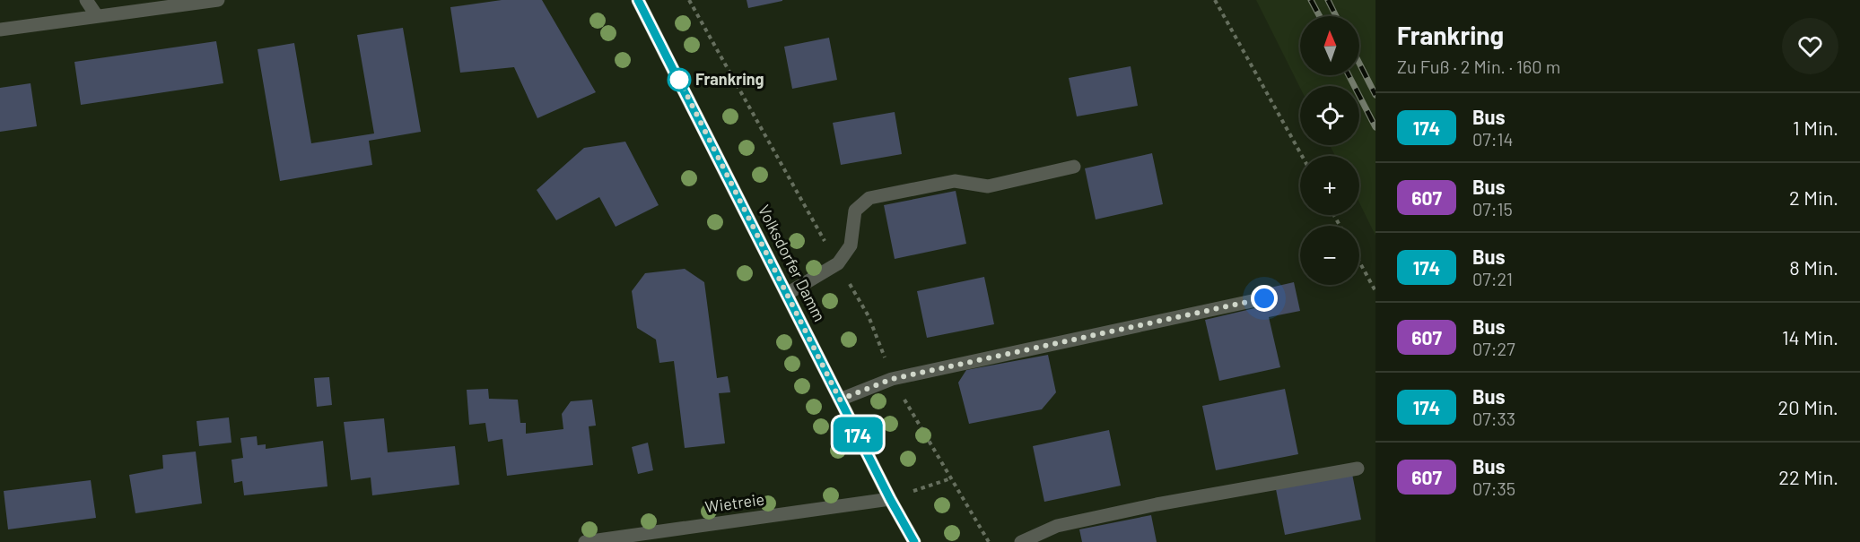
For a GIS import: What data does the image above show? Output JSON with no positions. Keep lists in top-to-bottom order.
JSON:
{
  "streets": {
    "main road": ["Volksdorfer Damm"],
    "street": ["Wietreie"]
  },
  "crossings": [
    ["Volksdorfer Damm", "Wietreie"]
  ],
  "places": ["Frankring"],
  "lines": ["bus line 174"],
  "north": "top",
  "page": {
    "on_map": "174",
    "heading": ["Frankring", "Zu Fuß · 2 Min. · 160 m"],
    "map_buttons": ["+", "−"],
    "list": [
      {
        "mark": "174",
        "name": "Bus",
        "note": "07:14",
        "value": "1 Min."
      },
      {
        "mark": "607",
        "name": "Bus",
        "note": "07:15",
        "value": "2 Min."
      },
      {
        "mark": "174",
        "name": "Bus",
        "note": "07:21",
        "value": "8 Min."
      },
      {
        "mark": "607",
        "name": "Bus",
        "note": "07:27",
        "value": "14 Min."
      },
      {
        "mark": "174",
        "name": "Bus",
        "note": "07:33",
        "value": "20 Min."
      },
      {
        "mark": "607",
        "name": "Bus",
        "note": "07:35",
        "value": "22 Min."
      }
    ]
  }
}
